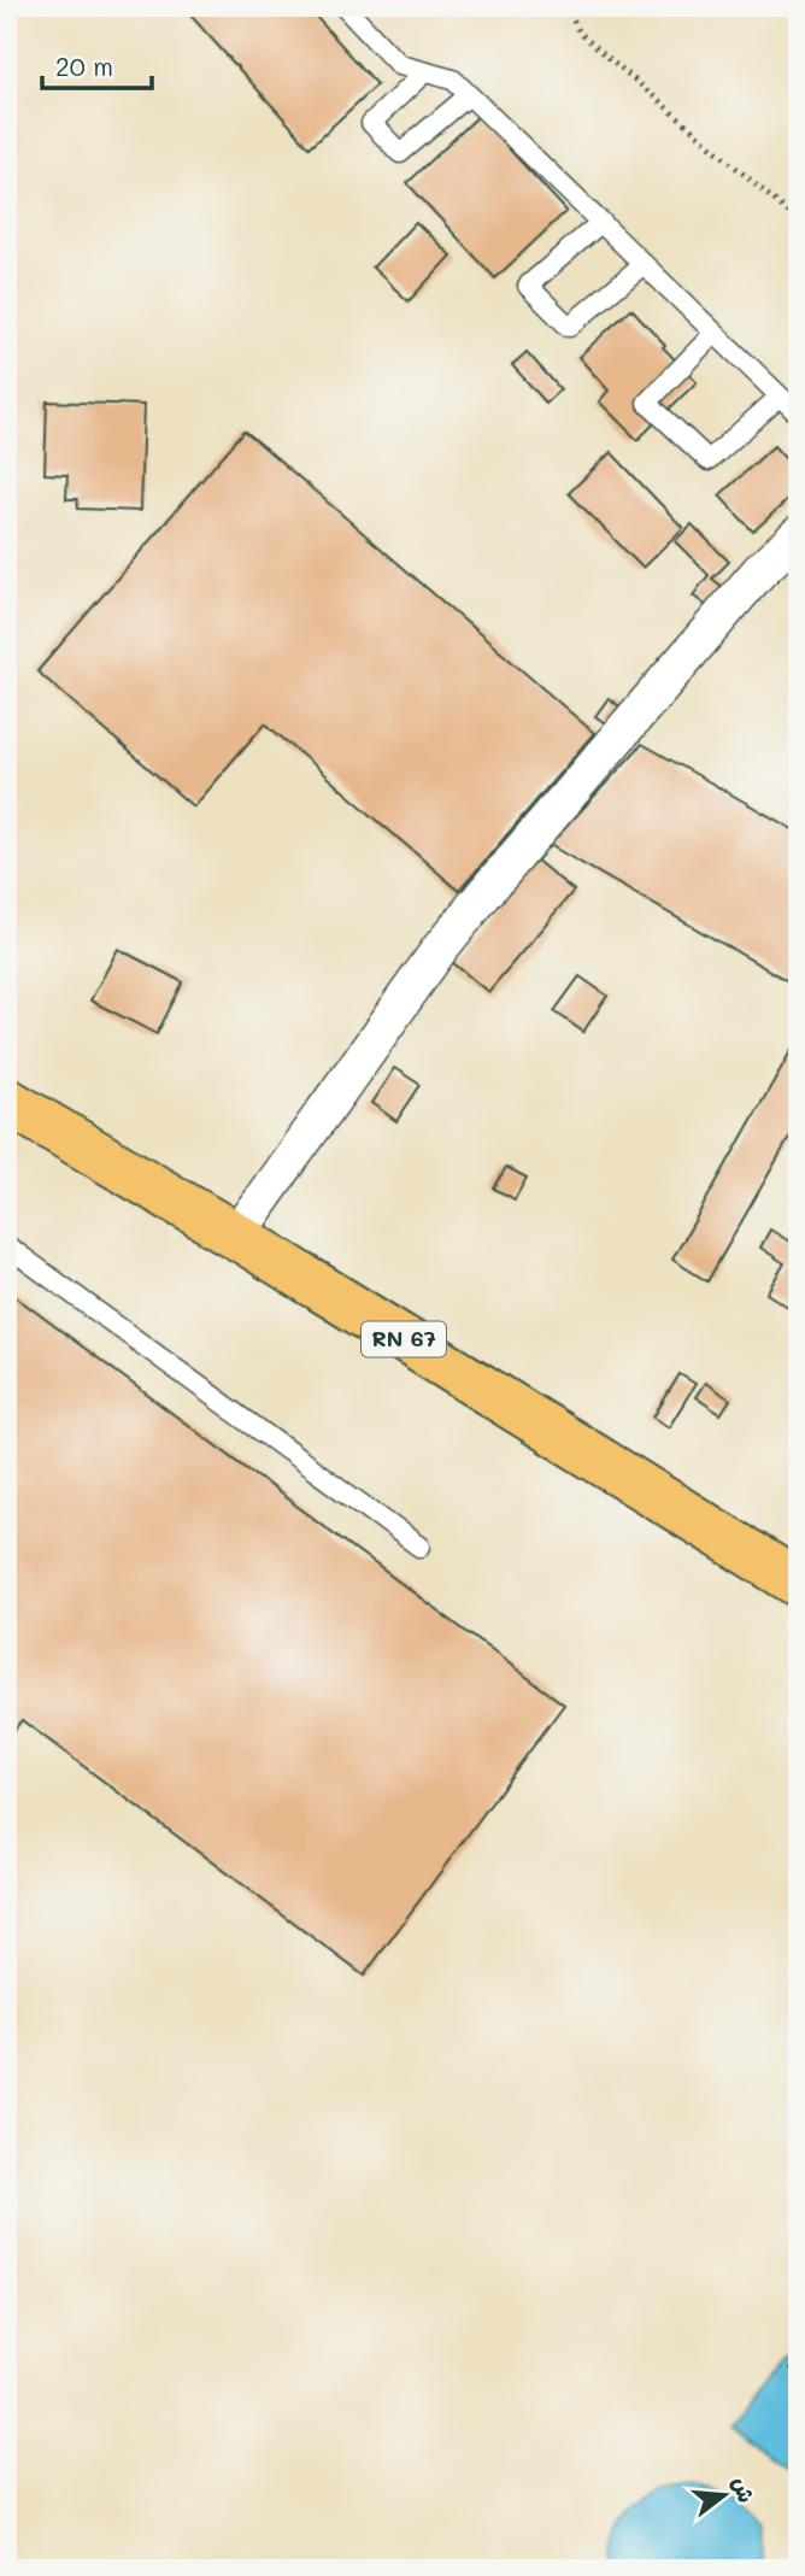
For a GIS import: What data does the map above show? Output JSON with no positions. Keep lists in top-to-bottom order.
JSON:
{
  "streets": {
    "main road": ["RN 67"]
  },
  "scale_bar": "20 m",
  "north": "right"
}
